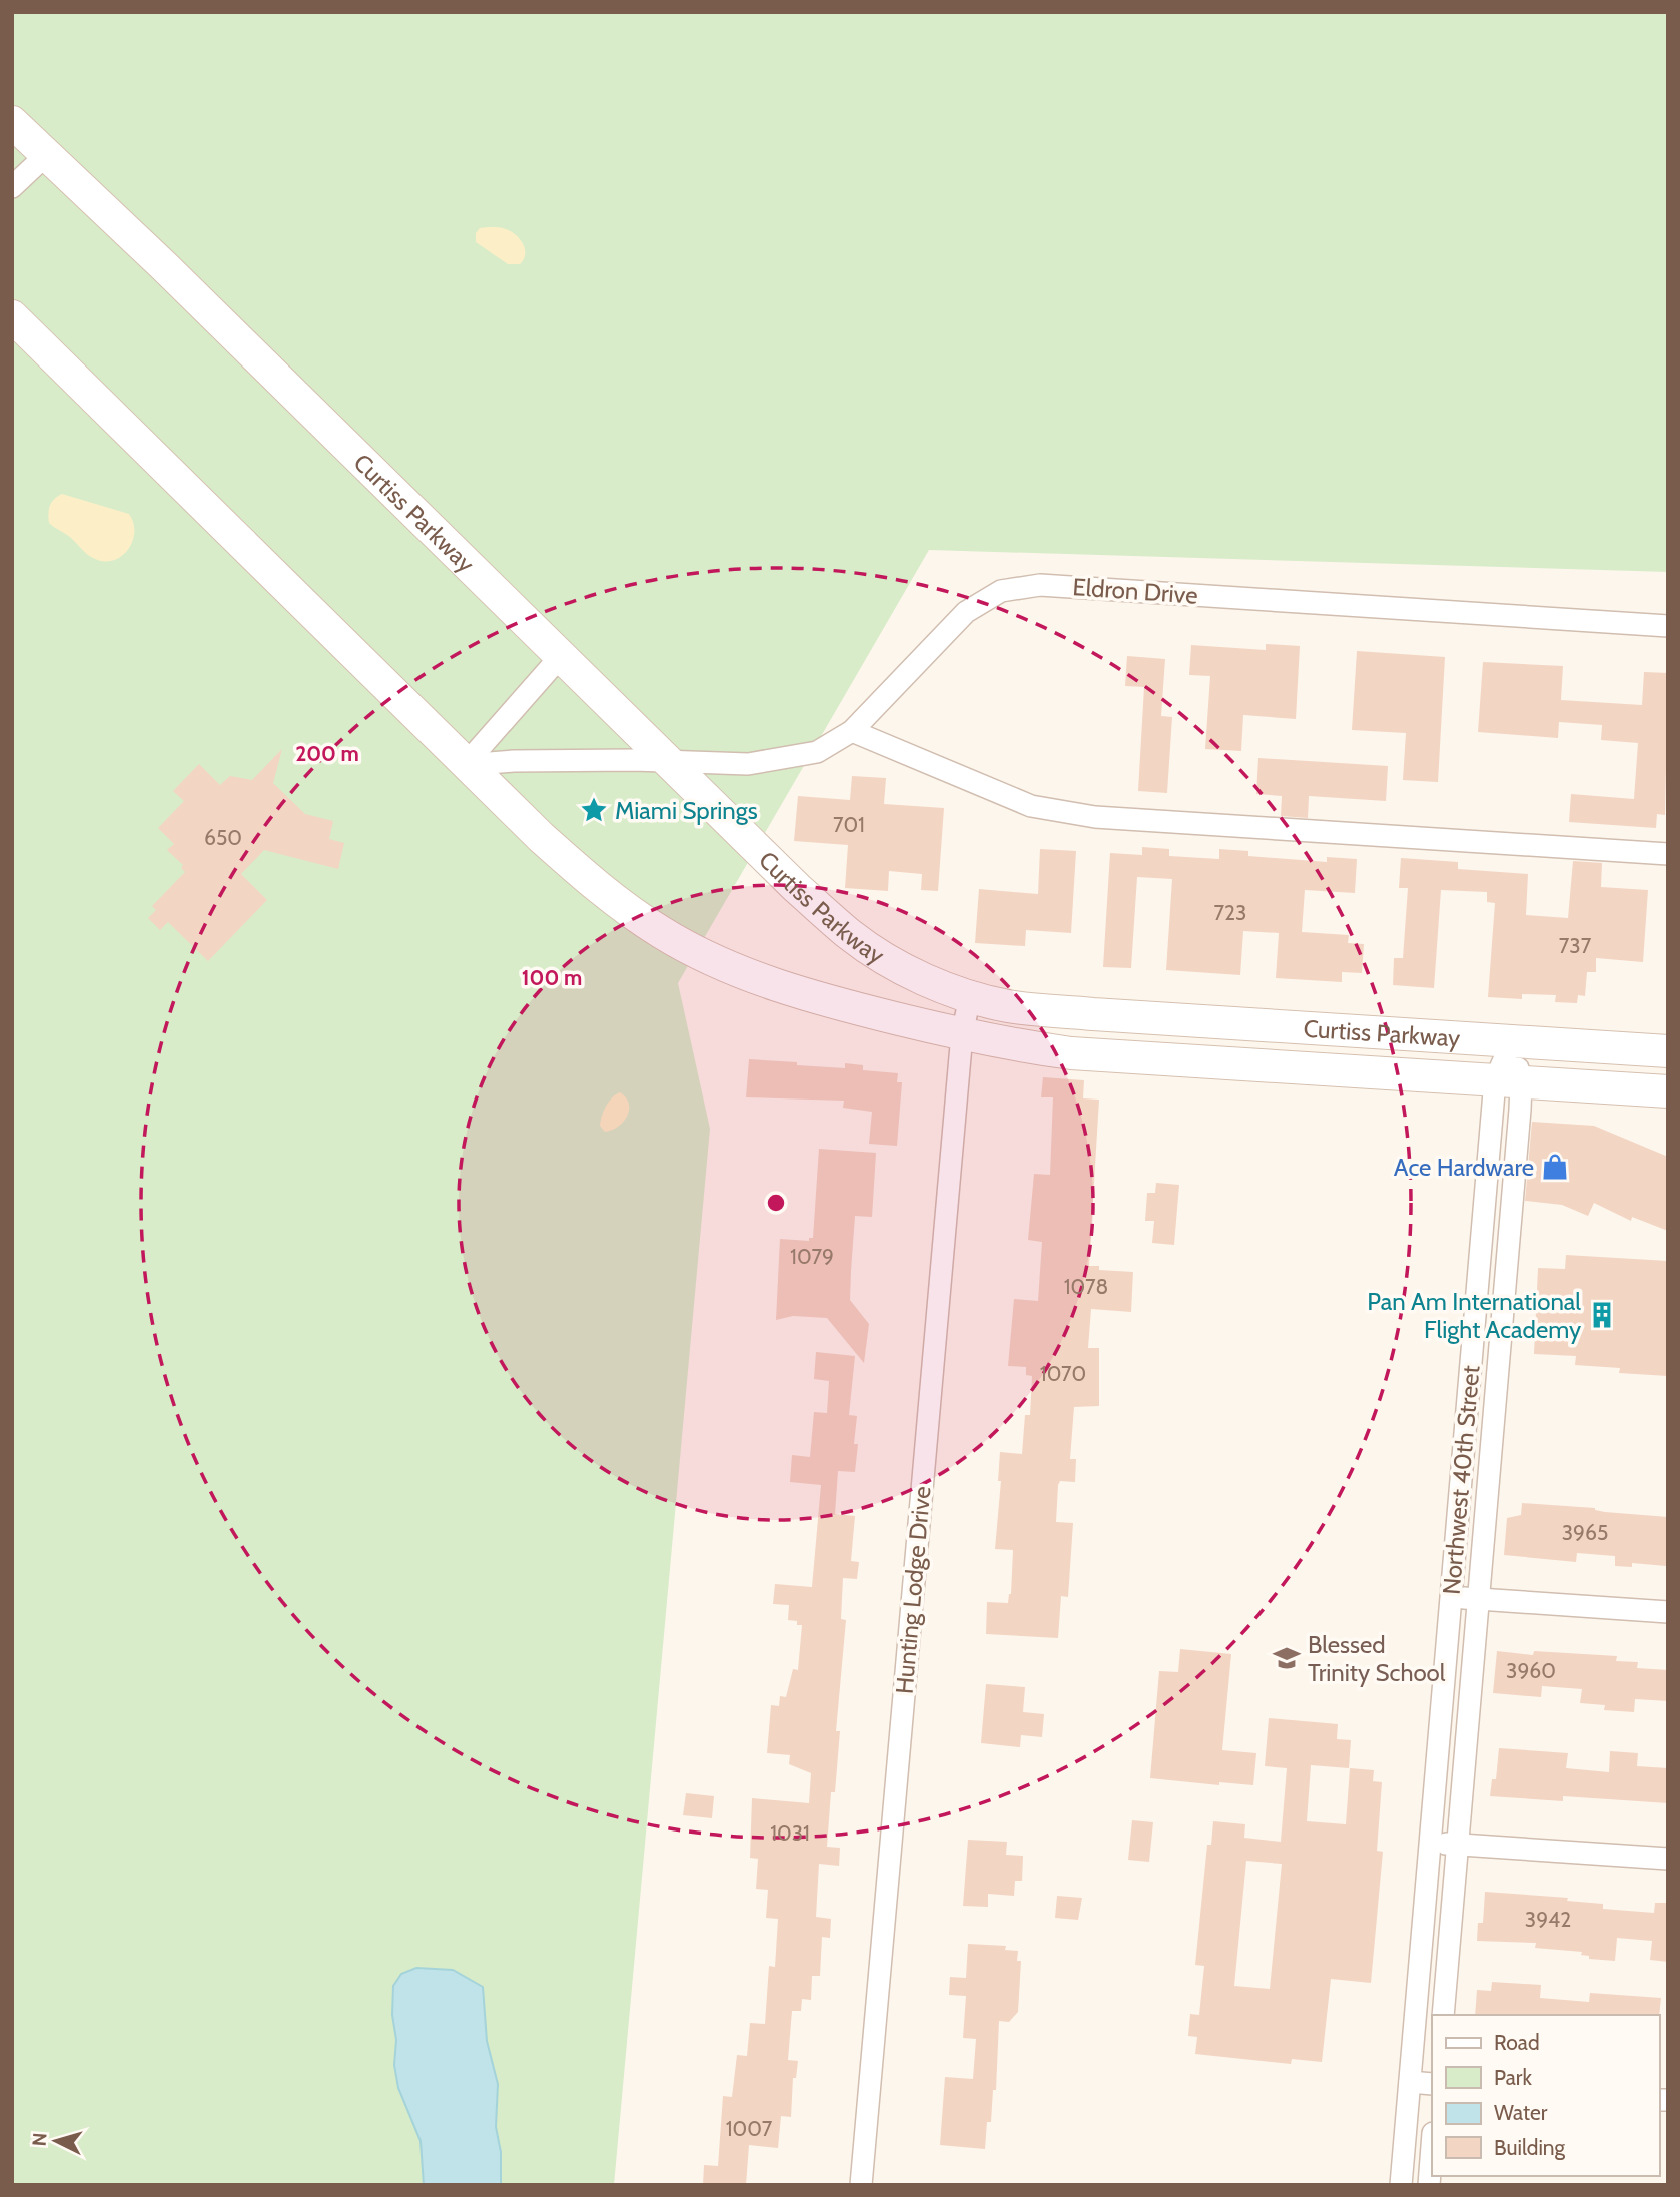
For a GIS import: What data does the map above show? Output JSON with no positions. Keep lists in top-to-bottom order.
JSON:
{
  "streets": {
    "main road": ["Curtiss Parkway"],
    "street": ["Eldron Drive", "Northwest 40th Street", "Hunting Lodge Drive"]
  },
  "crossings": [
    ["Curtiss Parkway", "Eldron Drive"],
    ["Curtiss Parkway", "Northwest 40th Street"],
    ["Curtiss Parkway", "Hunting Lodge Drive"]
  ],
  "places": {
    "place": ["Miami Springs"],
    "shop": ["Ace Hardware"],
    "building": ["Pan Am International Flight Academy"],
    "school or university": ["Blessed Trinity School"]
  },
  "house_numbers": [
    "701",
    "650",
    "723",
    "737",
    "1079",
    "1078",
    "1070",
    "3965",
    "3960",
    "1031",
    "3942",
    "1007"
  ],
  "legend": [
    "Road",
    "Park",
    "Water",
    "Building"
  ],
  "north": "left",
  "rings": ["200 m", "100 m"]
}
